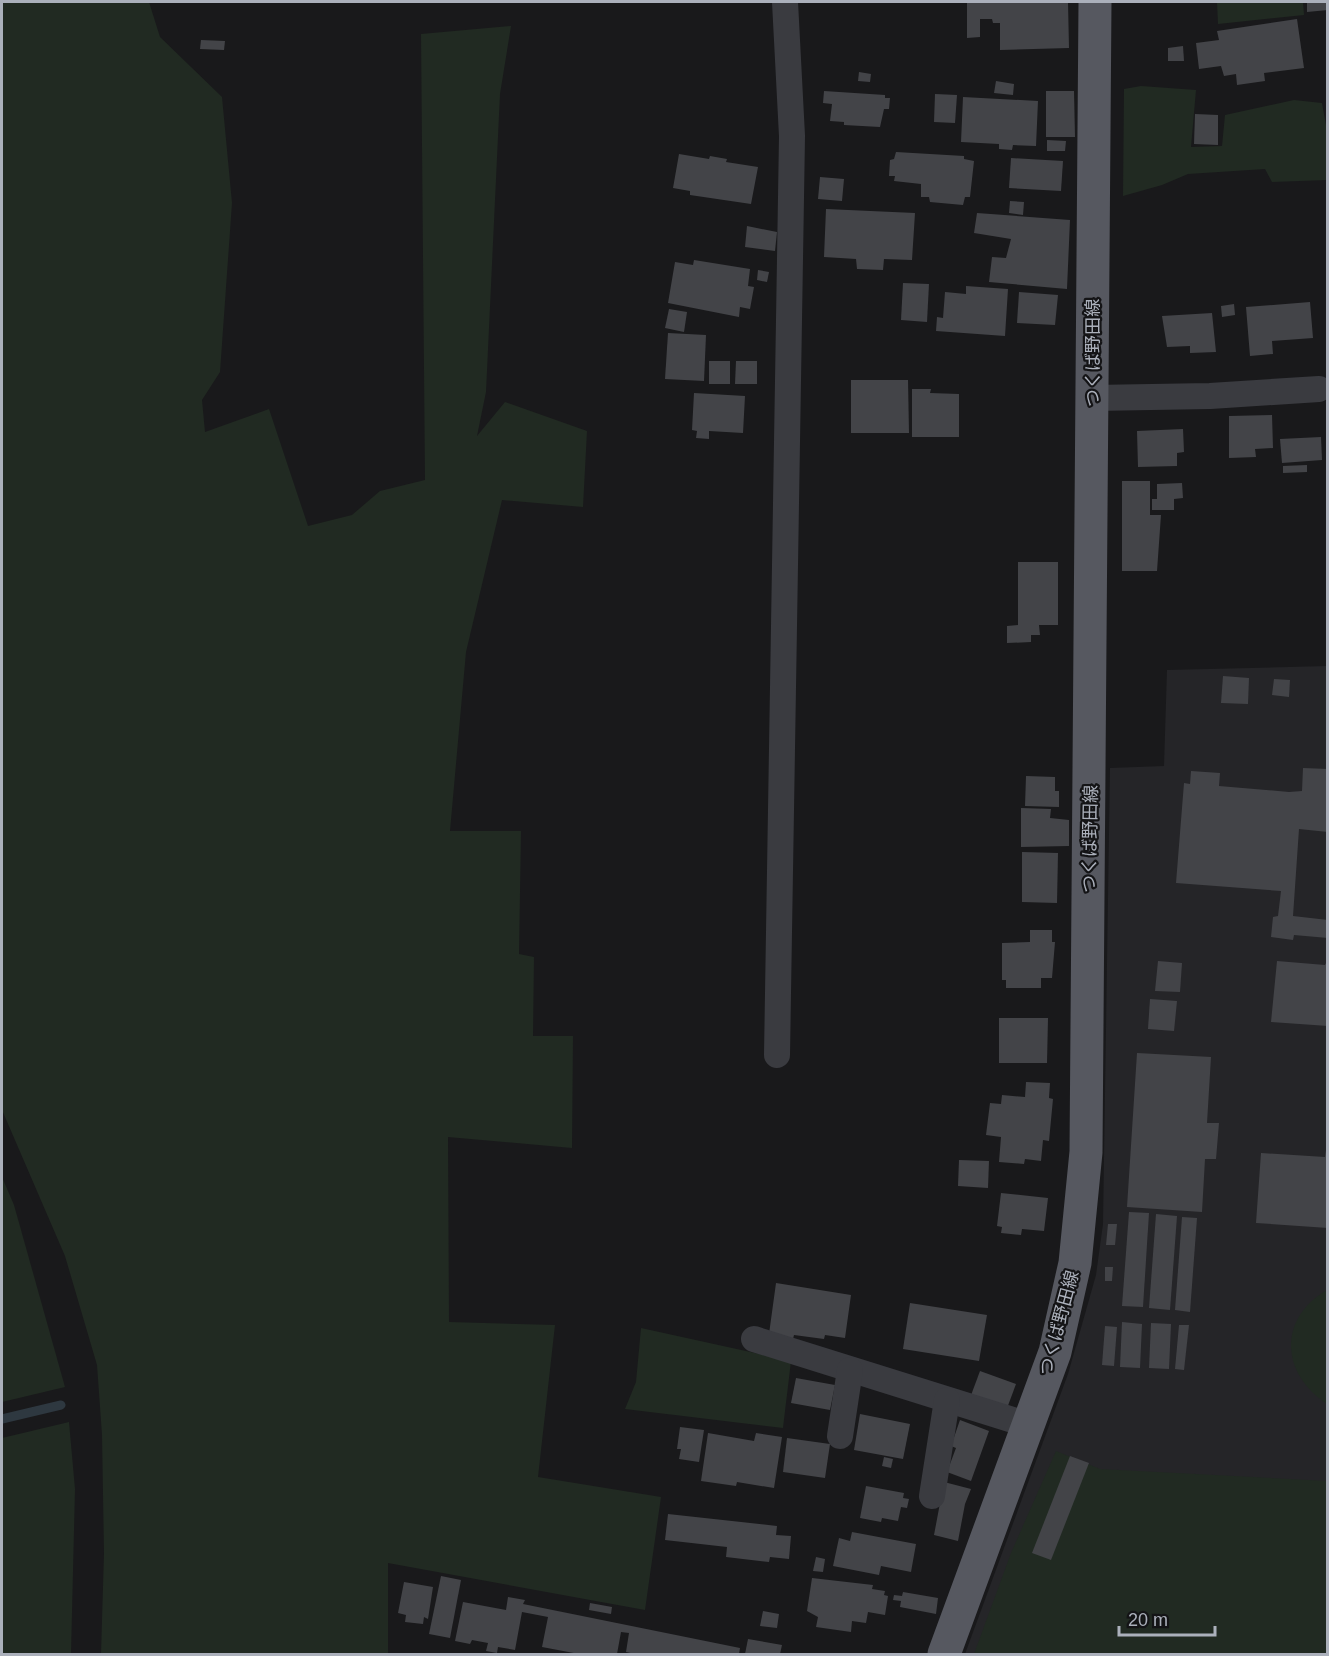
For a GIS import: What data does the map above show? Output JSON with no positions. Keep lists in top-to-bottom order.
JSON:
{
  "streets": {
    "main road": ["つくば野田線"]
  },
  "scale_bar": "20 m"
}
